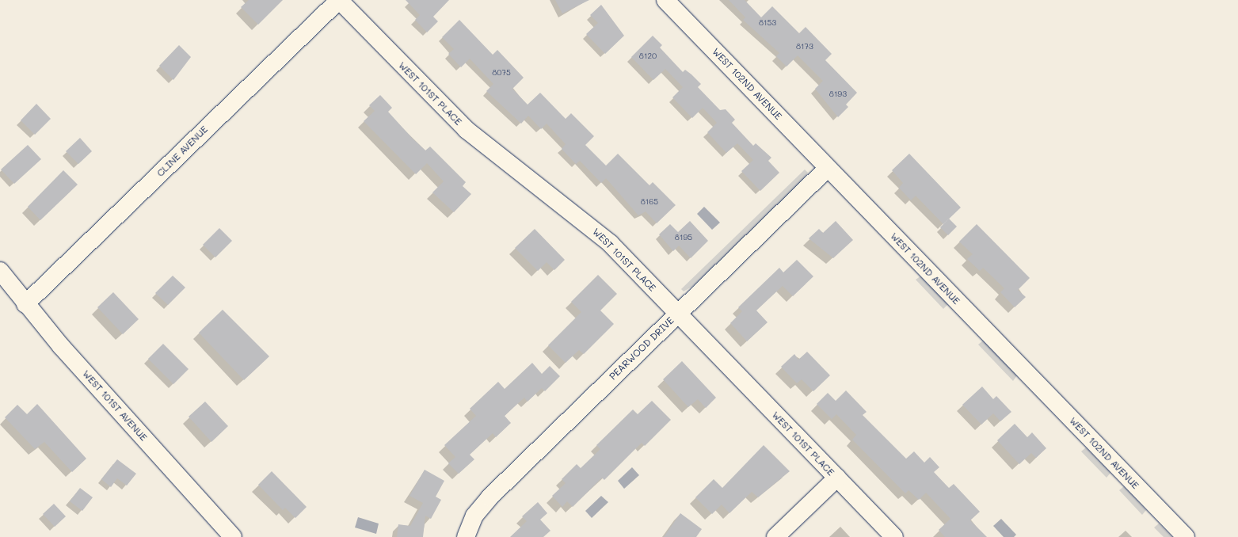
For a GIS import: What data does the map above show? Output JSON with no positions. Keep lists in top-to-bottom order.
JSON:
{
  "streets": {
    "street": [
      "WEST 102ND AVENUE",
      "WEST 101ST PLACE",
      "CLINE AVENUE",
      "PEARWOOD DRIVE",
      "WEST 101ST AVENUE"
    ]
  },
  "crossings": [
    ["WEST 102ND AVENUE", "PEARWOOD DRIVE"],
    ["WEST 101ST PLACE", "CLINE AVENUE"],
    ["WEST 101ST PLACE", "PEARWOOD DRIVE"],
    ["CLINE AVENUE", "WEST 101ST AVENUE"]
  ],
  "house_numbers": [
    "8153",
    "8173",
    "8120",
    "8075",
    "8193",
    "8165",
    "8195"
  ]
}
